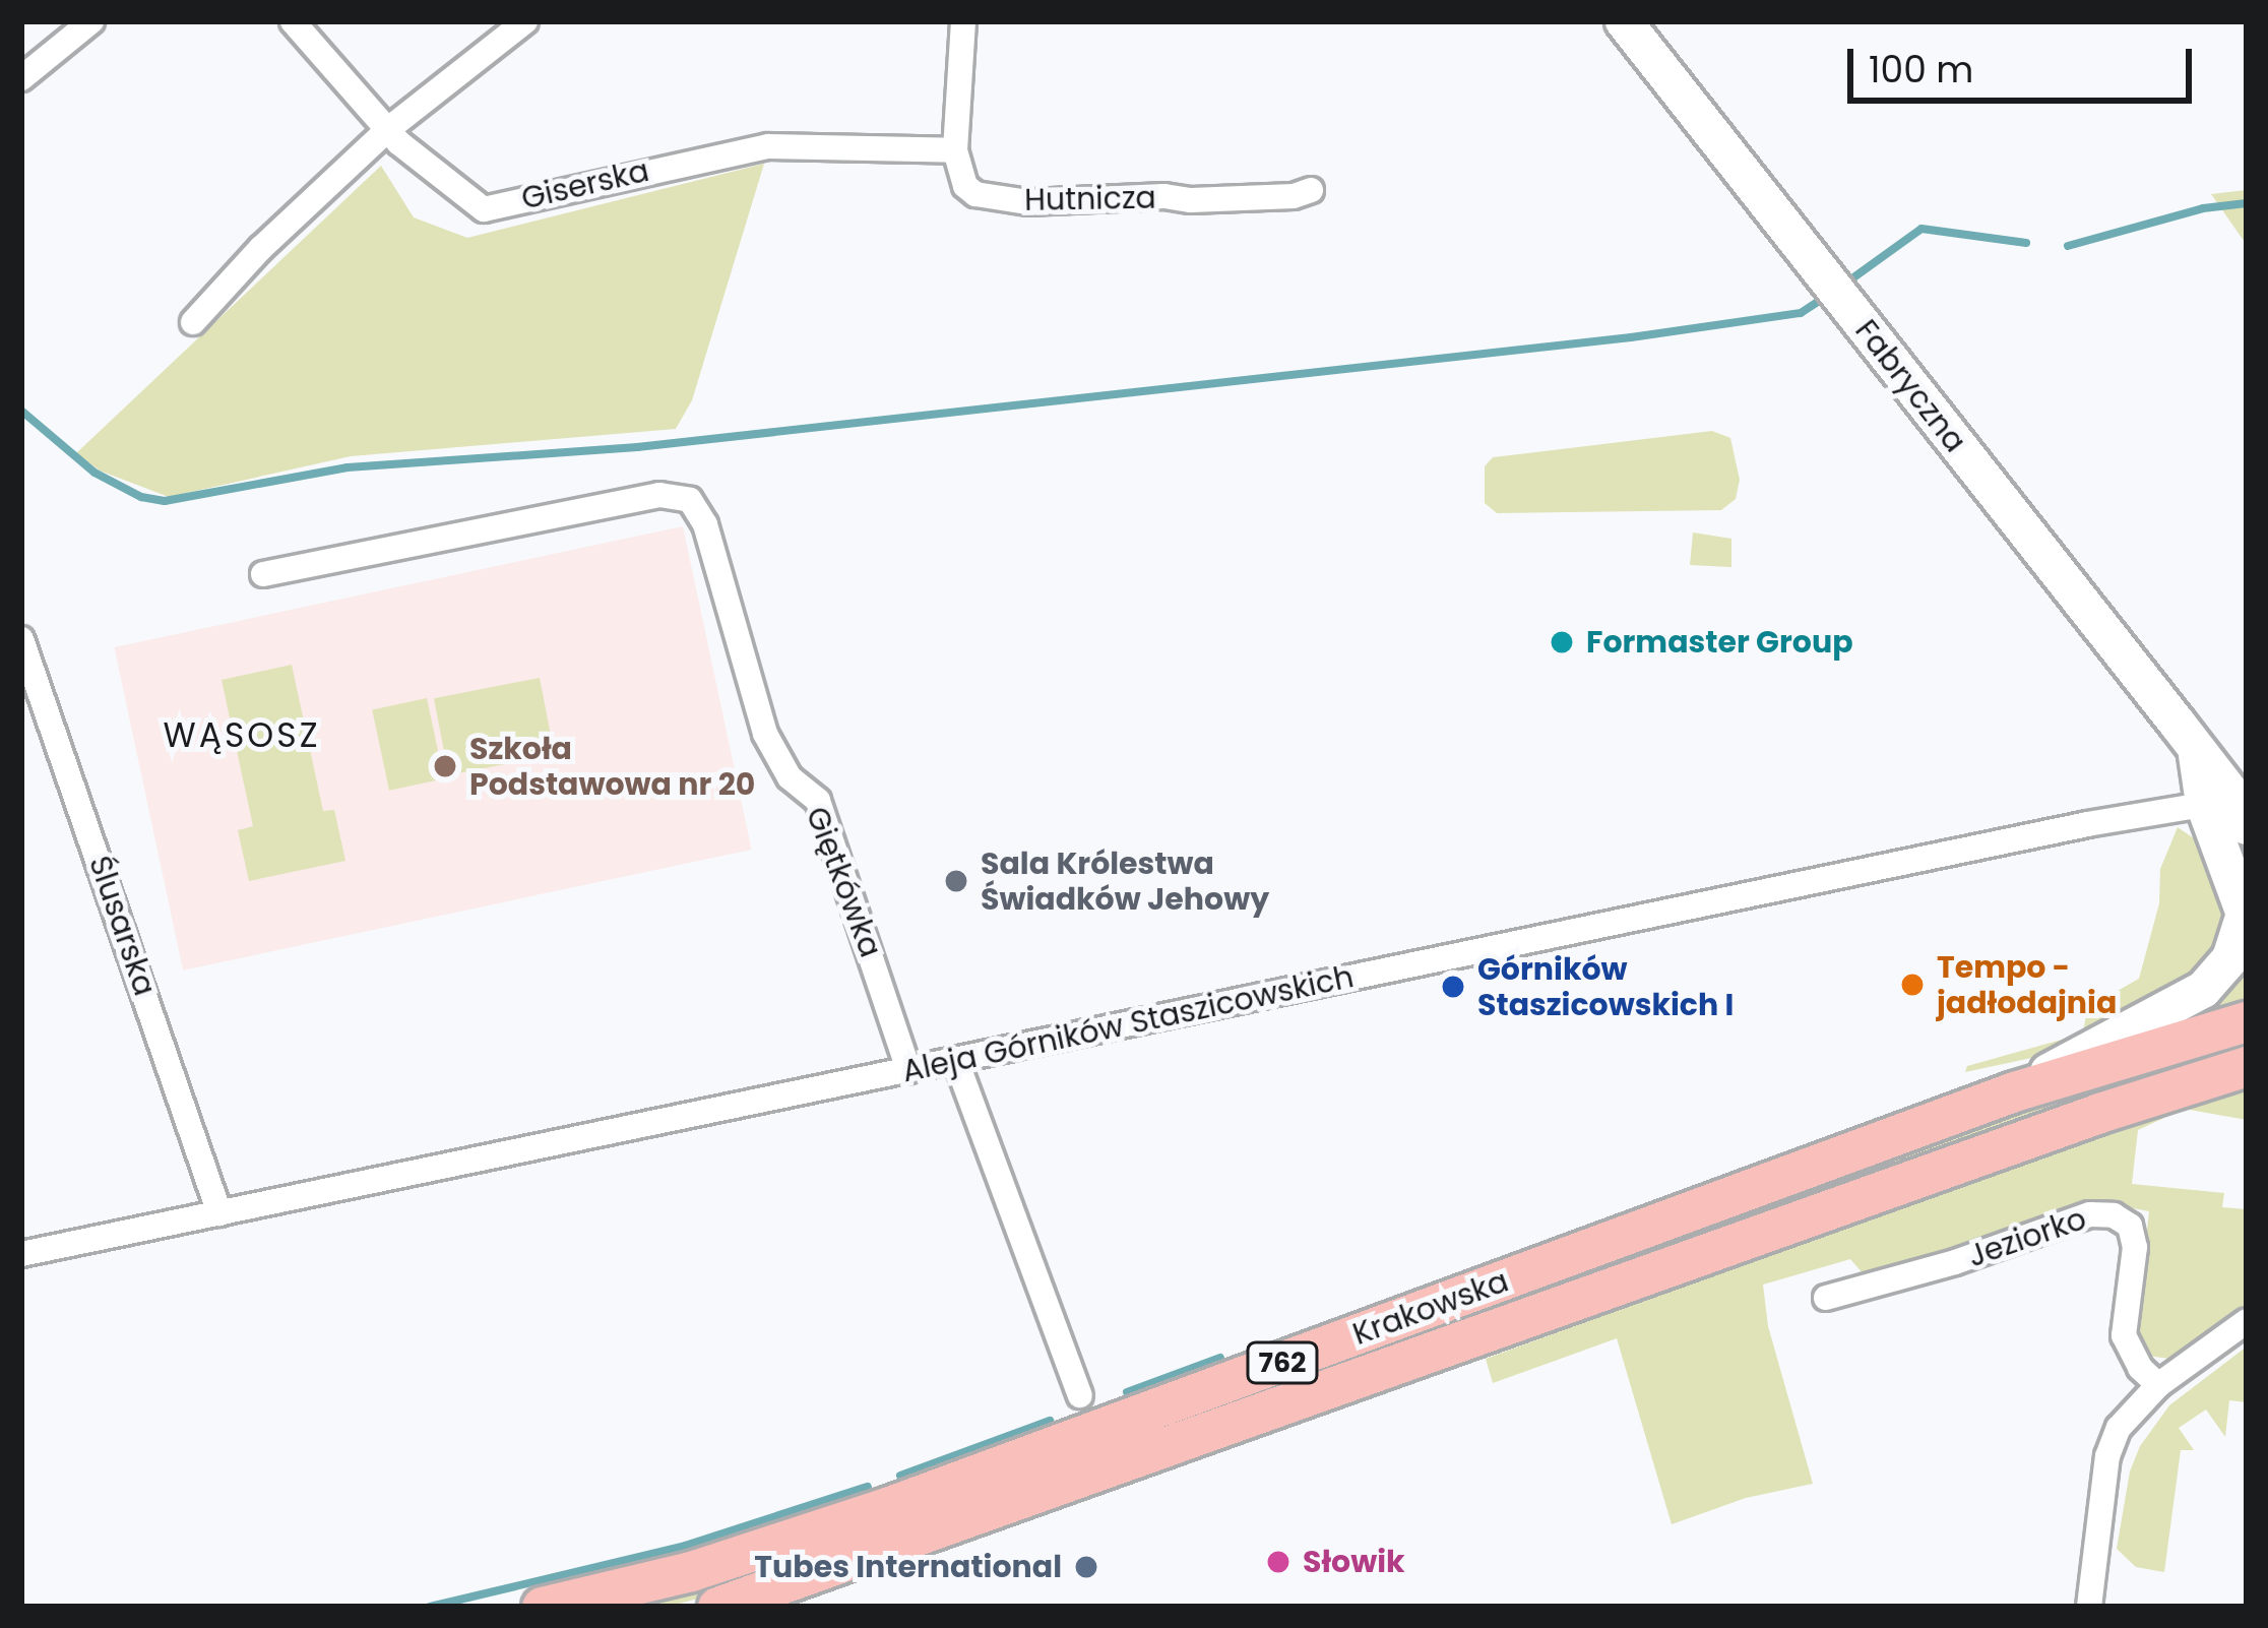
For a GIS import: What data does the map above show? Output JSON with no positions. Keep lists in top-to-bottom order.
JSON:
{
  "streets": {
    "main road": ["Fabryczna", "Krakowska", "762"],
    "street": [
      "Giserska",
      "Hutnicza",
      "Giętkówka",
      "Ślusarska",
      "Aleja Górników Staszicowskich",
      "Jeziorko"
    ]
  },
  "crossings": [
    ["Giserska", "Hutnicza"],
    ["Fabryczna", "Aleja Górników Staszicowskich"],
    ["Giętkówka", "Aleja Górników Staszicowskich"],
    ["Ślusarska", "Aleja Górników Staszicowskich"]
  ],
  "districts": ["WĄSOSZ"],
  "places": [
    "Formaster Group",
    "Szkoła Podstawowa nr 20",
    "Sala Królestwa Świadków Jehowy",
    "Tempo - jadłodajnia",
    "Górników Staszicowskich I",
    "Słowik",
    "Tubes International"
  ],
  "scale_bar": "100 m"
}
